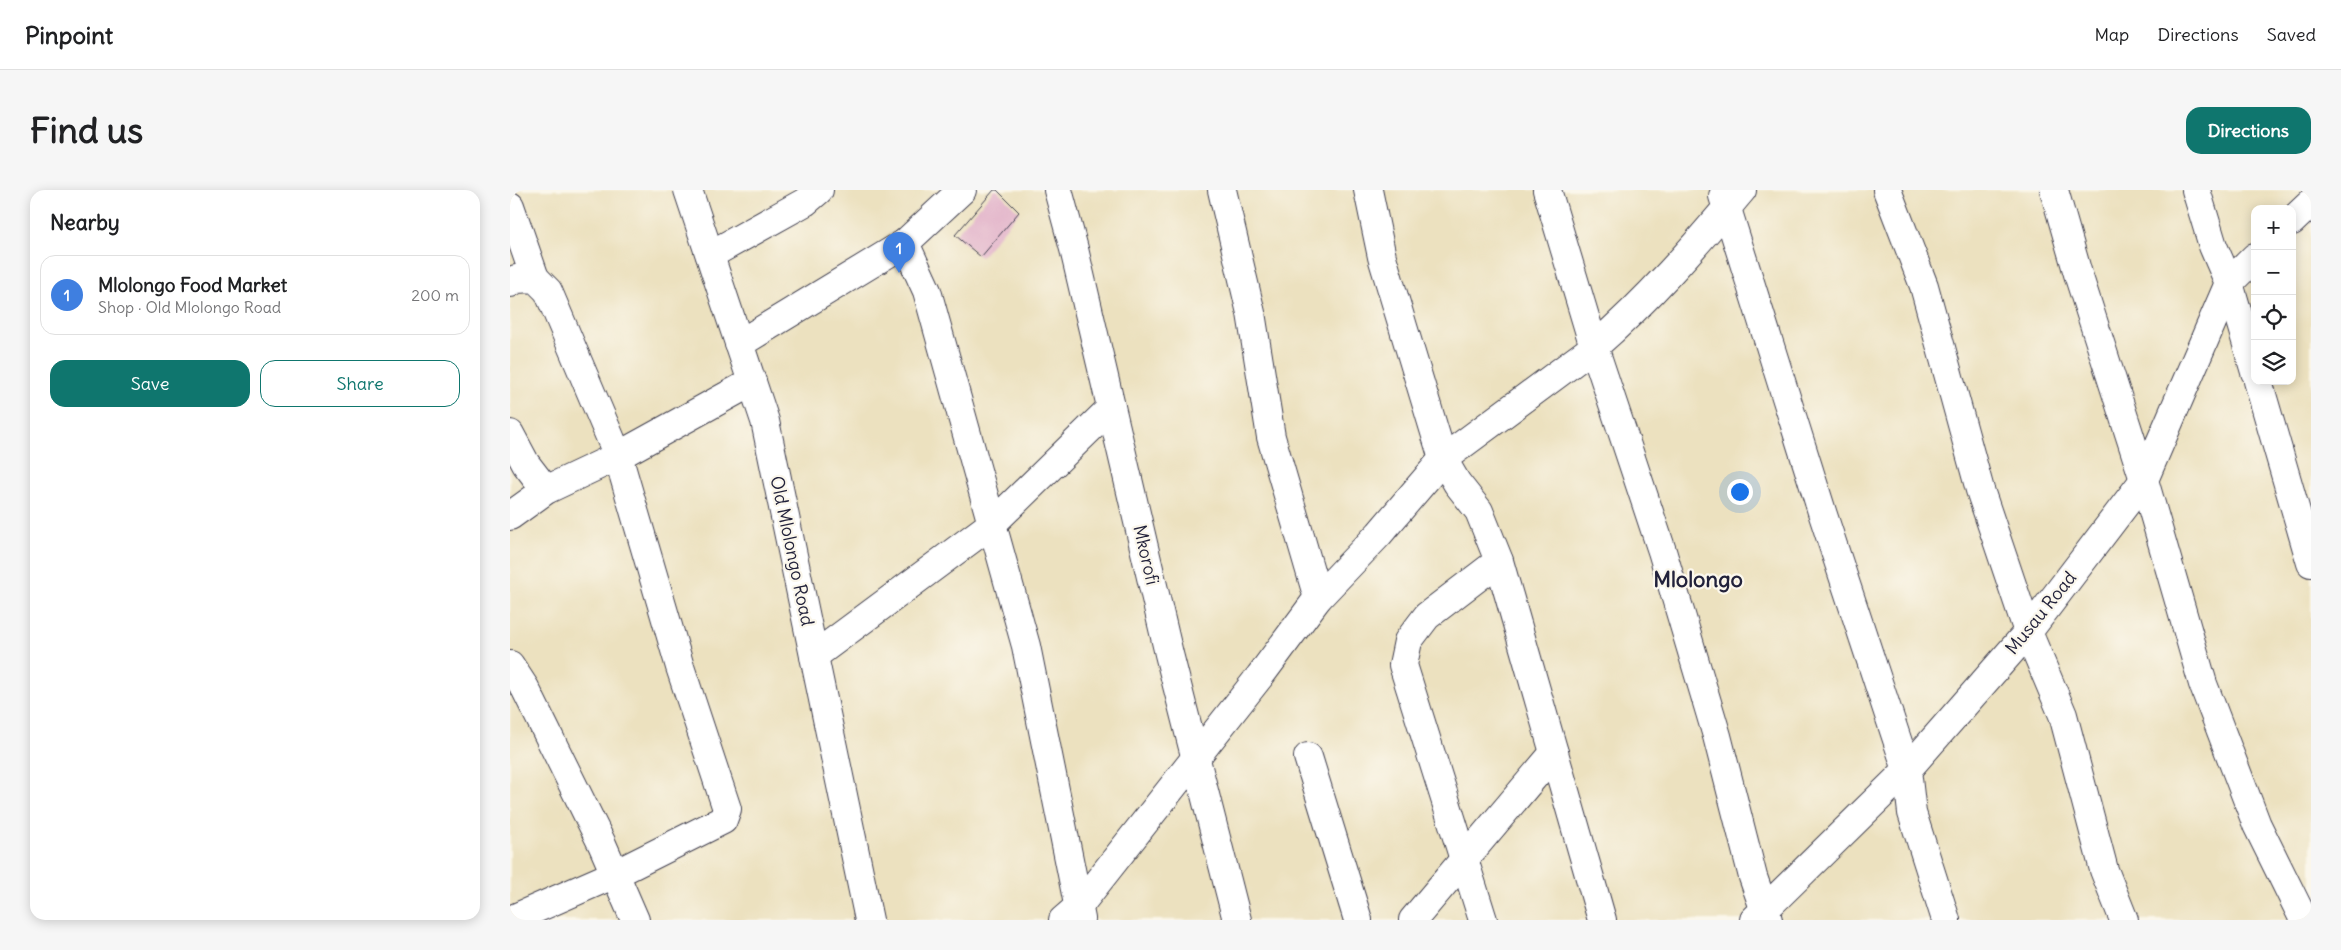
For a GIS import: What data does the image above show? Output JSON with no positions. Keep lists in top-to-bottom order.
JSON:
{
  "streets": {
    "street": ["Old Mlolongo Road", "Mkorofi", "Musau Road"]
  },
  "districts": ["Mlolongo"],
  "page": {
    "header": "Pinpoint",
    "nav": ["Map", "Directions", "Saved"],
    "buttons": [
      "Directions",
      ["Save", "Share"]
    ],
    "title": "Find us",
    "heading": "Nearby",
    "map_buttons": ["+", "−"],
    "pins": "1",
    "list": [
      {
        "mark": "1",
        "name": "Mlolongo Food Market",
        "note": "Shop · Old Mlolongo Road",
        "value": "200 m"
      }
    ]
  }
}
